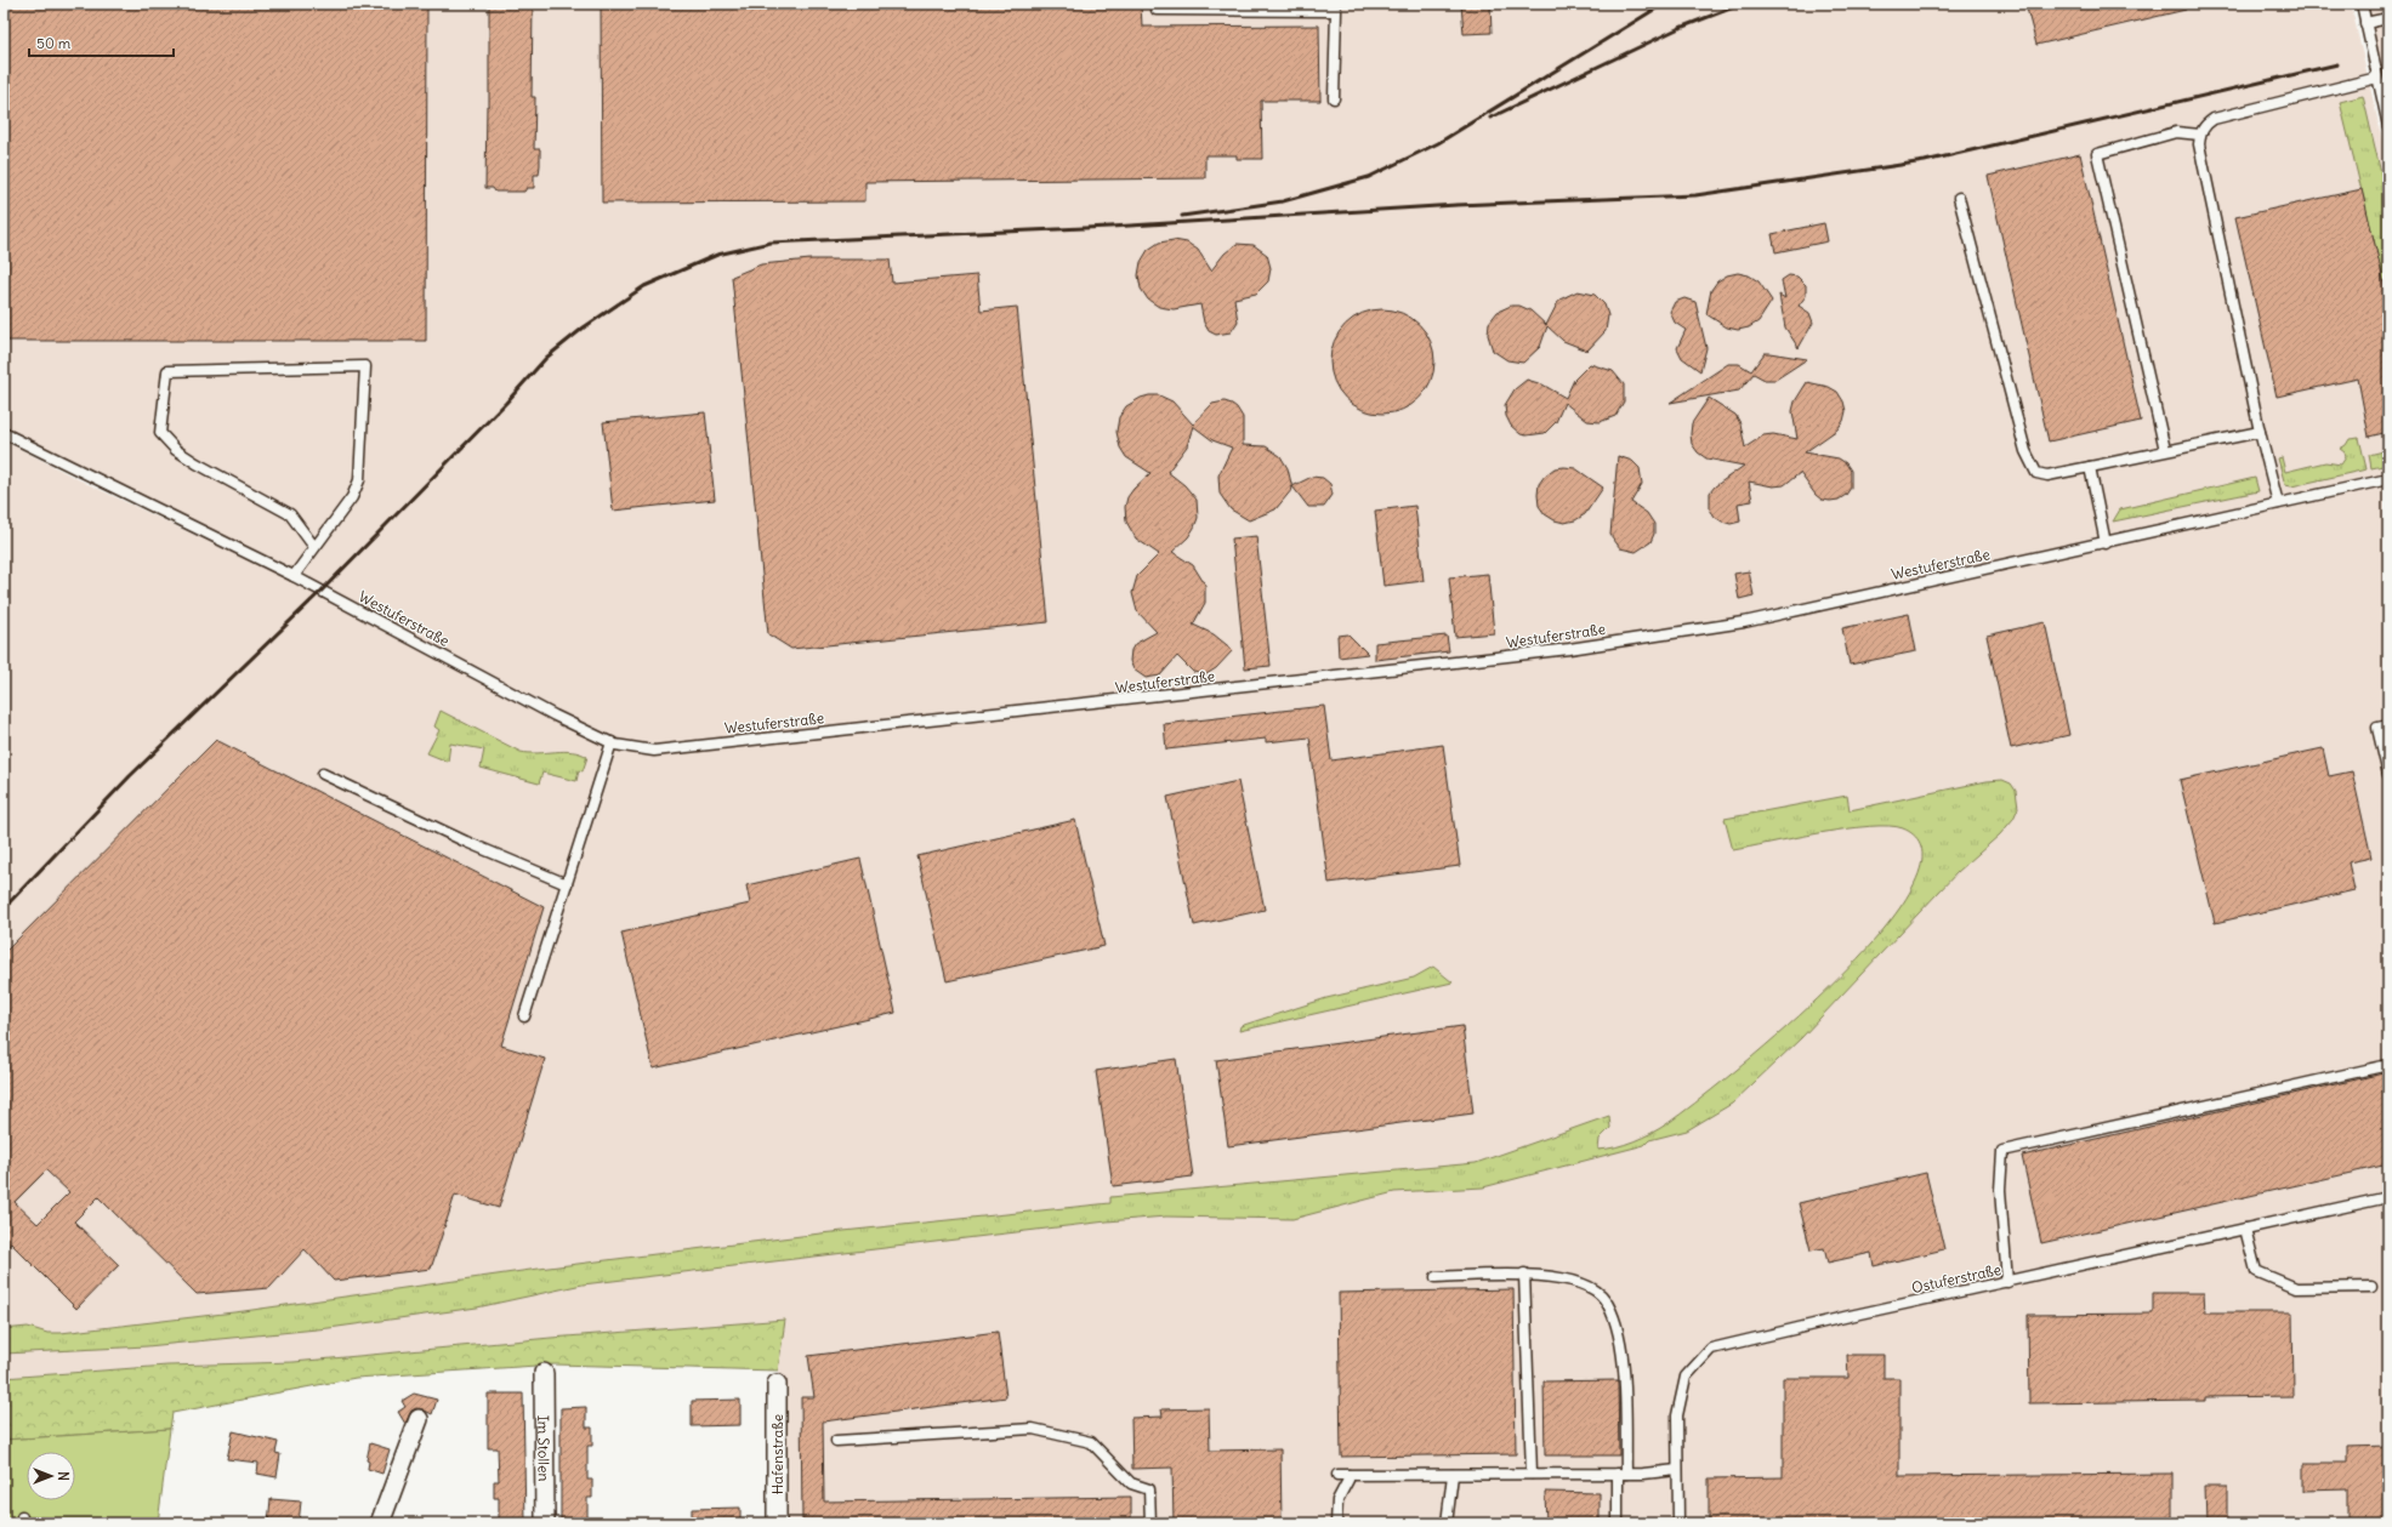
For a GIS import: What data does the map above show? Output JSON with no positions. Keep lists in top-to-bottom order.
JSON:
{
  "streets": {
    "street": ["Im Stollen", "Hafenstraße"],
    "lane": ["Westuferstraße", "Ostuferstraße"]
  },
  "scale_bar": "50 m",
  "north": "right"
}
